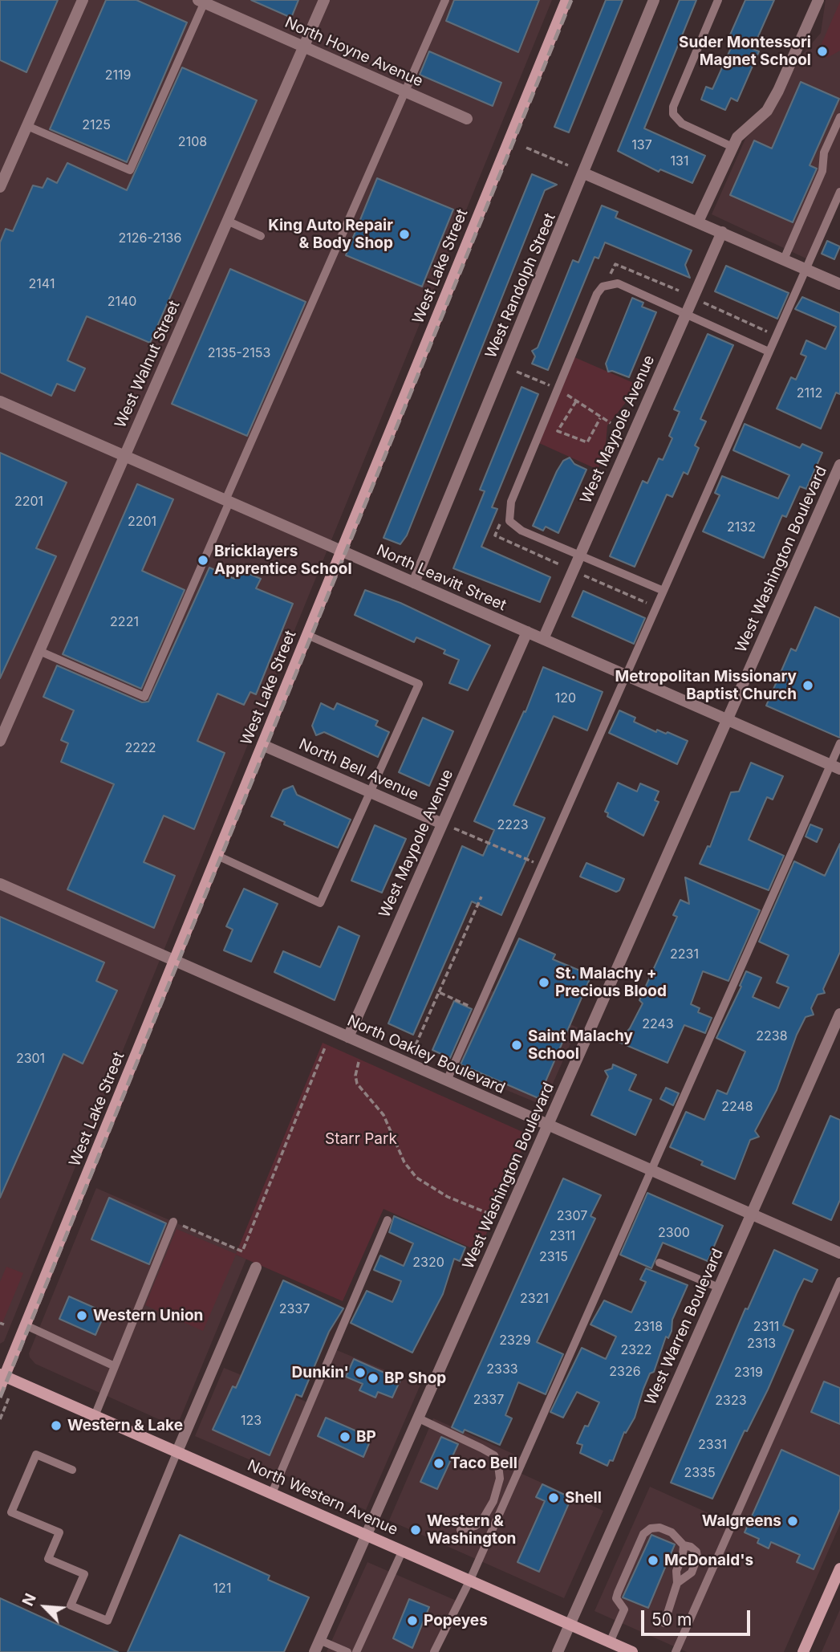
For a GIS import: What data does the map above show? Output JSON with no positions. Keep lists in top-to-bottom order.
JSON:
{
  "streets": {
    "main road": ["West Lake Street", "North Western Avenue"],
    "street": [
      "North Hoyne Avenue",
      "West Randolph Street",
      "West Walnut Street",
      "West Maypole Avenue",
      "West Washington Boulevard",
      "North Leavitt Street",
      "North Bell Avenue",
      "North Oakley Boulevard",
      "West Warren Boulevard"
    ]
  },
  "crossings": [
    ["North Hoyne Avenue", "West Walnut Street"],
    ["West Lake Street", "North Leavitt Street"],
    ["West Lake Street", "North Bell Avenue"],
    ["West Lake Street", "North Oakley Boulevard"],
    ["West Lake Street", "North Western Avenue"],
    ["West Randolph Street", "North Leavitt Street"],
    ["West Walnut Street", "North Leavitt Street"],
    ["West Maypole Avenue", "North Leavitt Street"],
    ["West Maypole Avenue", "North Bell Avenue"],
    ["West Maypole Avenue", "North Oakley Boulevard"],
    ["West Washington Boulevard", "North Leavitt Street"],
    ["West Washington Boulevard", "North Oakley Boulevard"],
    ["West Washington Boulevard", "North Western Avenue"],
    ["North Oakley Boulevard", "West Warren Boulevard"],
    ["West Warren Boulevard", "North Western Avenue"]
  ],
  "parks": ["Starr Park"],
  "places": [
    "Suder Montessori Magnet School",
    "King Auto Repair & Body Shop",
    "Bricklayers Apprentice School",
    "Metropolitan Missionary Baptist Church",
    "St. Malachy + Precious Blood",
    "Saint Malachy School",
    "Western Union",
    "Dunkin'",
    "BP Shop",
    "Western & Lake",
    "BP",
    "Taco Bell",
    "Shell",
    "Walgreens",
    "Western & Washington",
    "McDonald's",
    "Popeyes"
  ],
  "house_numbers": [
    "2119",
    "2125",
    "2108",
    "137",
    "131",
    "2126-2136",
    "2141",
    "2140",
    "2135-2153",
    "2112",
    "2201",
    "2201",
    "2132",
    "2221",
    "120",
    "2222",
    "2223",
    "2231",
    "2243",
    "2238",
    "2301",
    "2248",
    "2307",
    "2300",
    "2311",
    "2315",
    "2320",
    "2321",
    "2337",
    "2318",
    "2311",
    "2329",
    "2313",
    "2322",
    "2333",
    "2326",
    "2319",
    "2337",
    "2323",
    "123",
    "2331",
    "2335",
    "121"
  ],
  "scale_bar": "50 m",
  "north": "top left"
}
